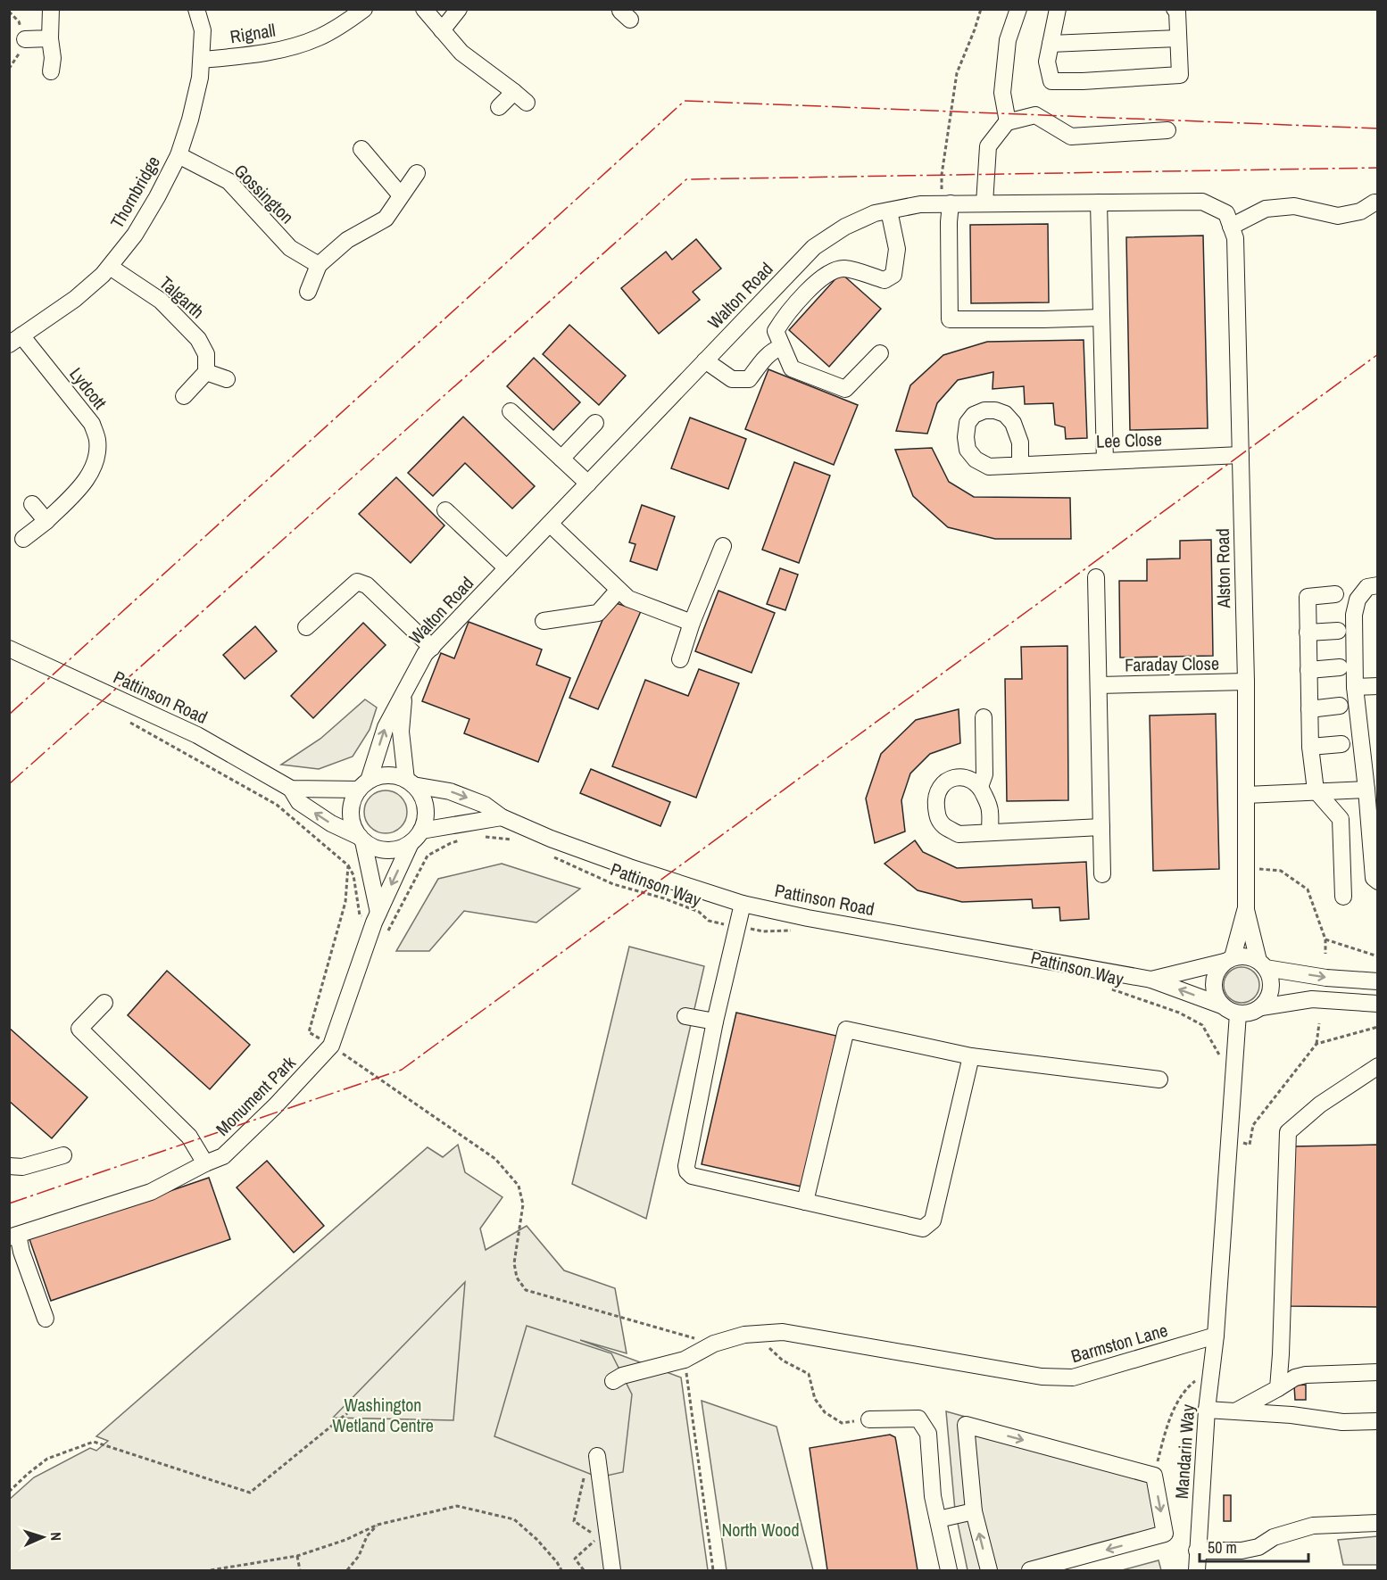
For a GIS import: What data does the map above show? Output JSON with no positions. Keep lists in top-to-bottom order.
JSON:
{
  "streets": {
    "street": [
      "Rignall",
      "Thornbridge",
      "Gossington",
      "Walton Road",
      "Talgarth",
      "Lydcott",
      "Lee Close",
      "Alston Road",
      "Faraday Close",
      "Pattinson Road",
      "Monument Park",
      "Barmston Lane",
      "Mandarin Way"
    ],
    "path": ["Pattinson Way"]
  },
  "crossings": [
    ["Rignall", "Thornbridge"],
    ["Thornbridge", "Gossington"],
    ["Thornbridge", "Talgarth"],
    ["Thornbridge", "Lydcott"],
    ["Walton Road", "Alston Road"],
    ["Walton Road", "Pattinson Road"],
    ["Walton Road", "Monument Park"],
    ["Lee Close", "Alston Road"],
    ["Alston Road", "Faraday Close"],
    ["Alston Road", "Pattinson Road"],
    ["Pattinson Road", "Monument Park"],
    ["Barmston Lane", "Mandarin Way"]
  ],
  "parks": ["Washington Wetland Centre", "North Wood"],
  "scale_bar": "50 m",
  "north": "right"
}
